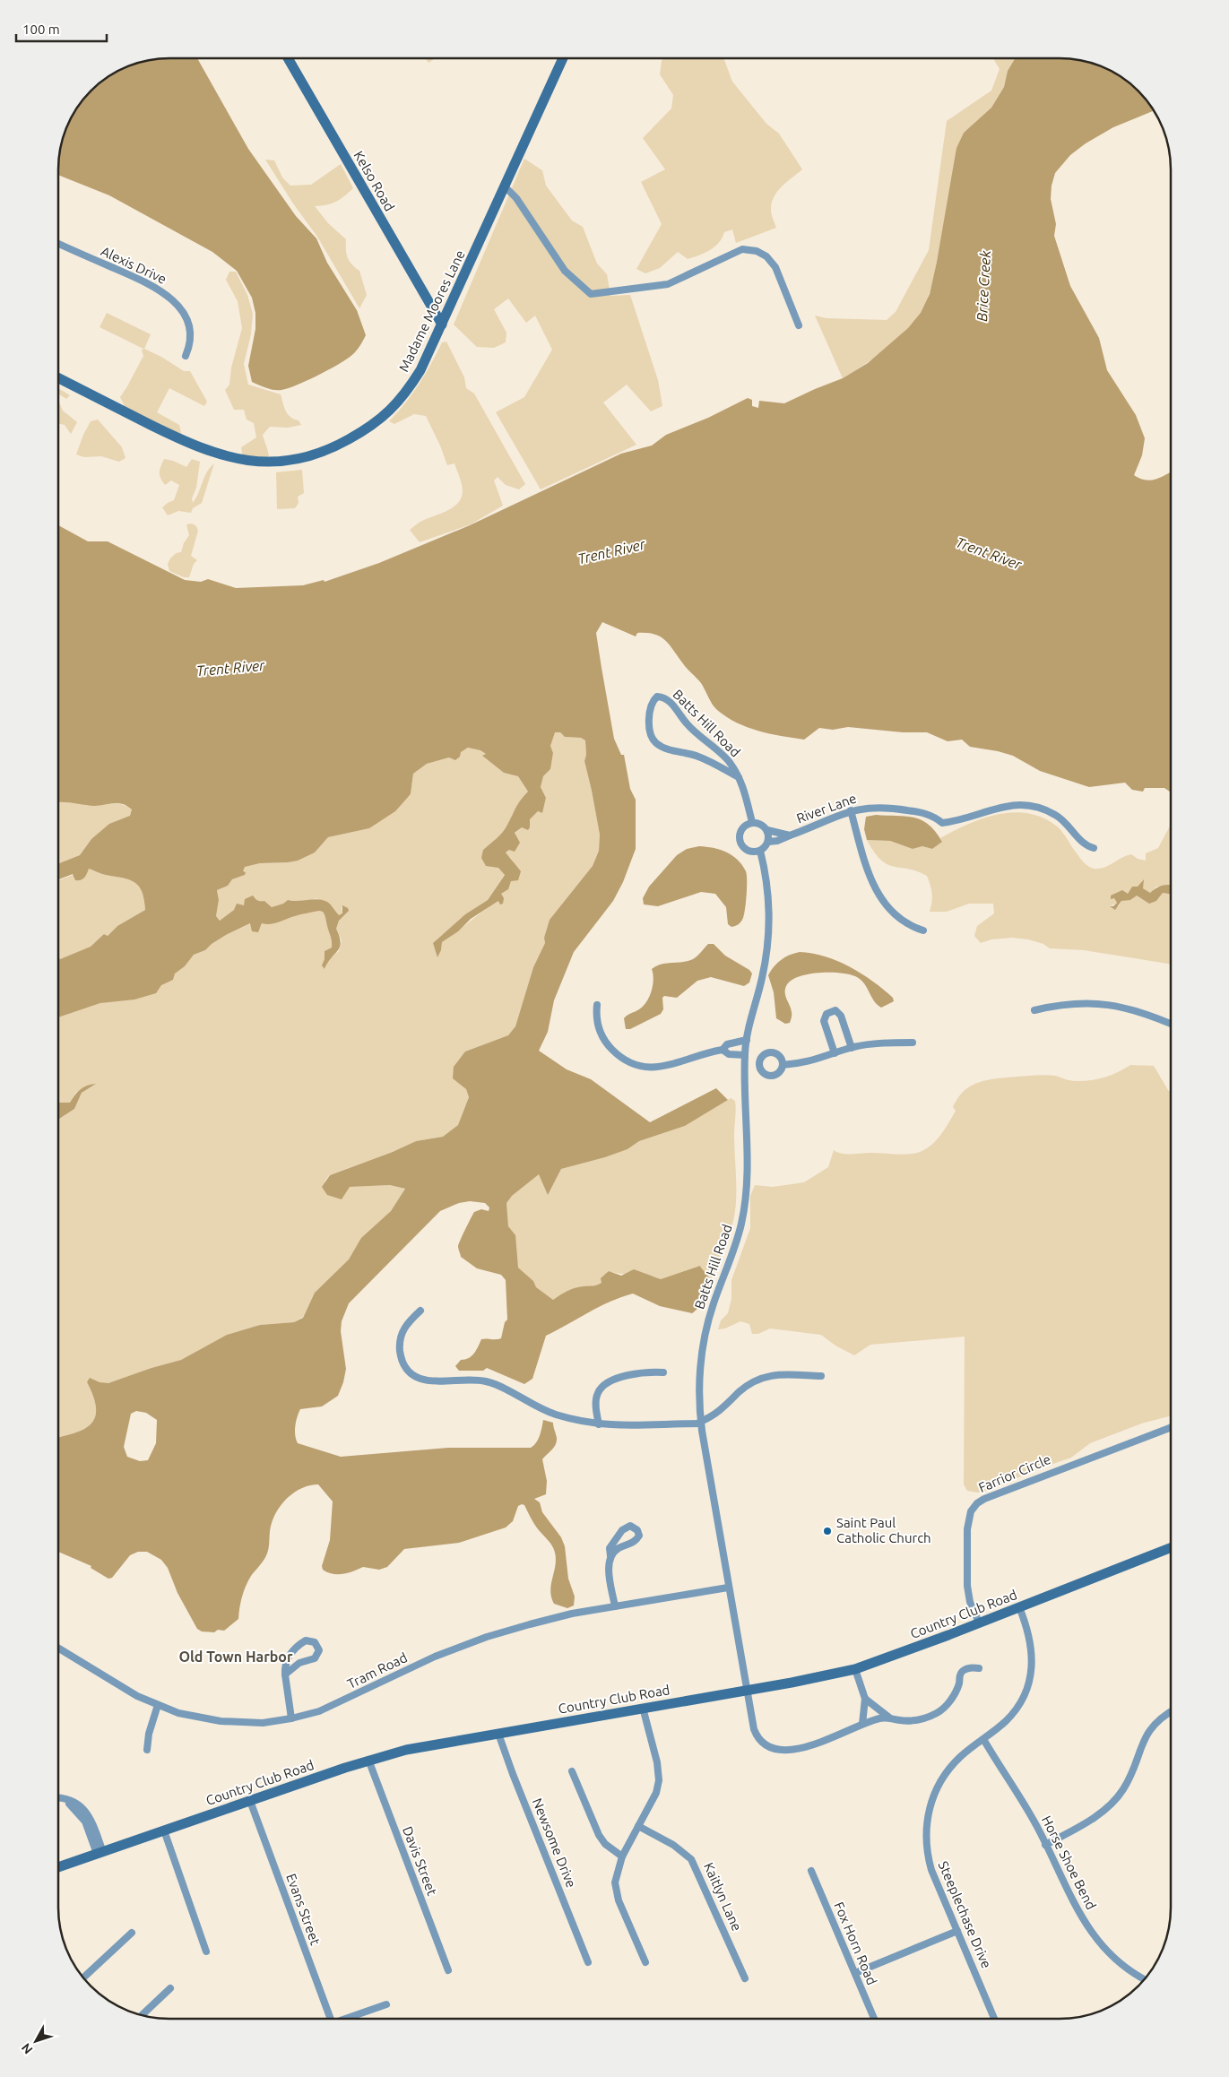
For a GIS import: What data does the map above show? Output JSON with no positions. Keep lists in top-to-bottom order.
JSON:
{
  "streets": {
    "street": [
      "Kelso Road",
      "Alexis Drive",
      "Madame Moores Lane",
      "Batts Hill Road",
      "River Lane",
      "Farrior Circle",
      "Country Club Road",
      "Tram Road",
      "Newsome Drive",
      "Davis Street",
      "Horse Shoe Bend",
      "Kaitlyn Lane",
      "Evans Street",
      "Steeplechase Drive",
      "Fox Horn Road"
    ]
  },
  "crossings": [
    ["Kelso Road", "Madame Moores Lane"],
    ["Batts Hill Road", "River Lane"],
    ["Batts Hill Road", "Country Club Road"],
    ["Batts Hill Road", "Tram Road"],
    ["Farrior Circle", "Country Club Road"],
    ["Country Club Road", "Newsome Drive"],
    ["Country Club Road", "Davis Street"],
    ["Country Club Road", "Evans Street"],
    ["Country Club Road", "Steeplechase Drive"],
    ["Horse Shoe Bend", "Steeplechase Drive"]
  ],
  "districts": ["Old Town Harbor"],
  "water": ["Brice Creek", "Trent River"],
  "places": ["Saint Paul Catholic Church"],
  "scale_bar": "100 m",
  "north": "bottom left"
}
